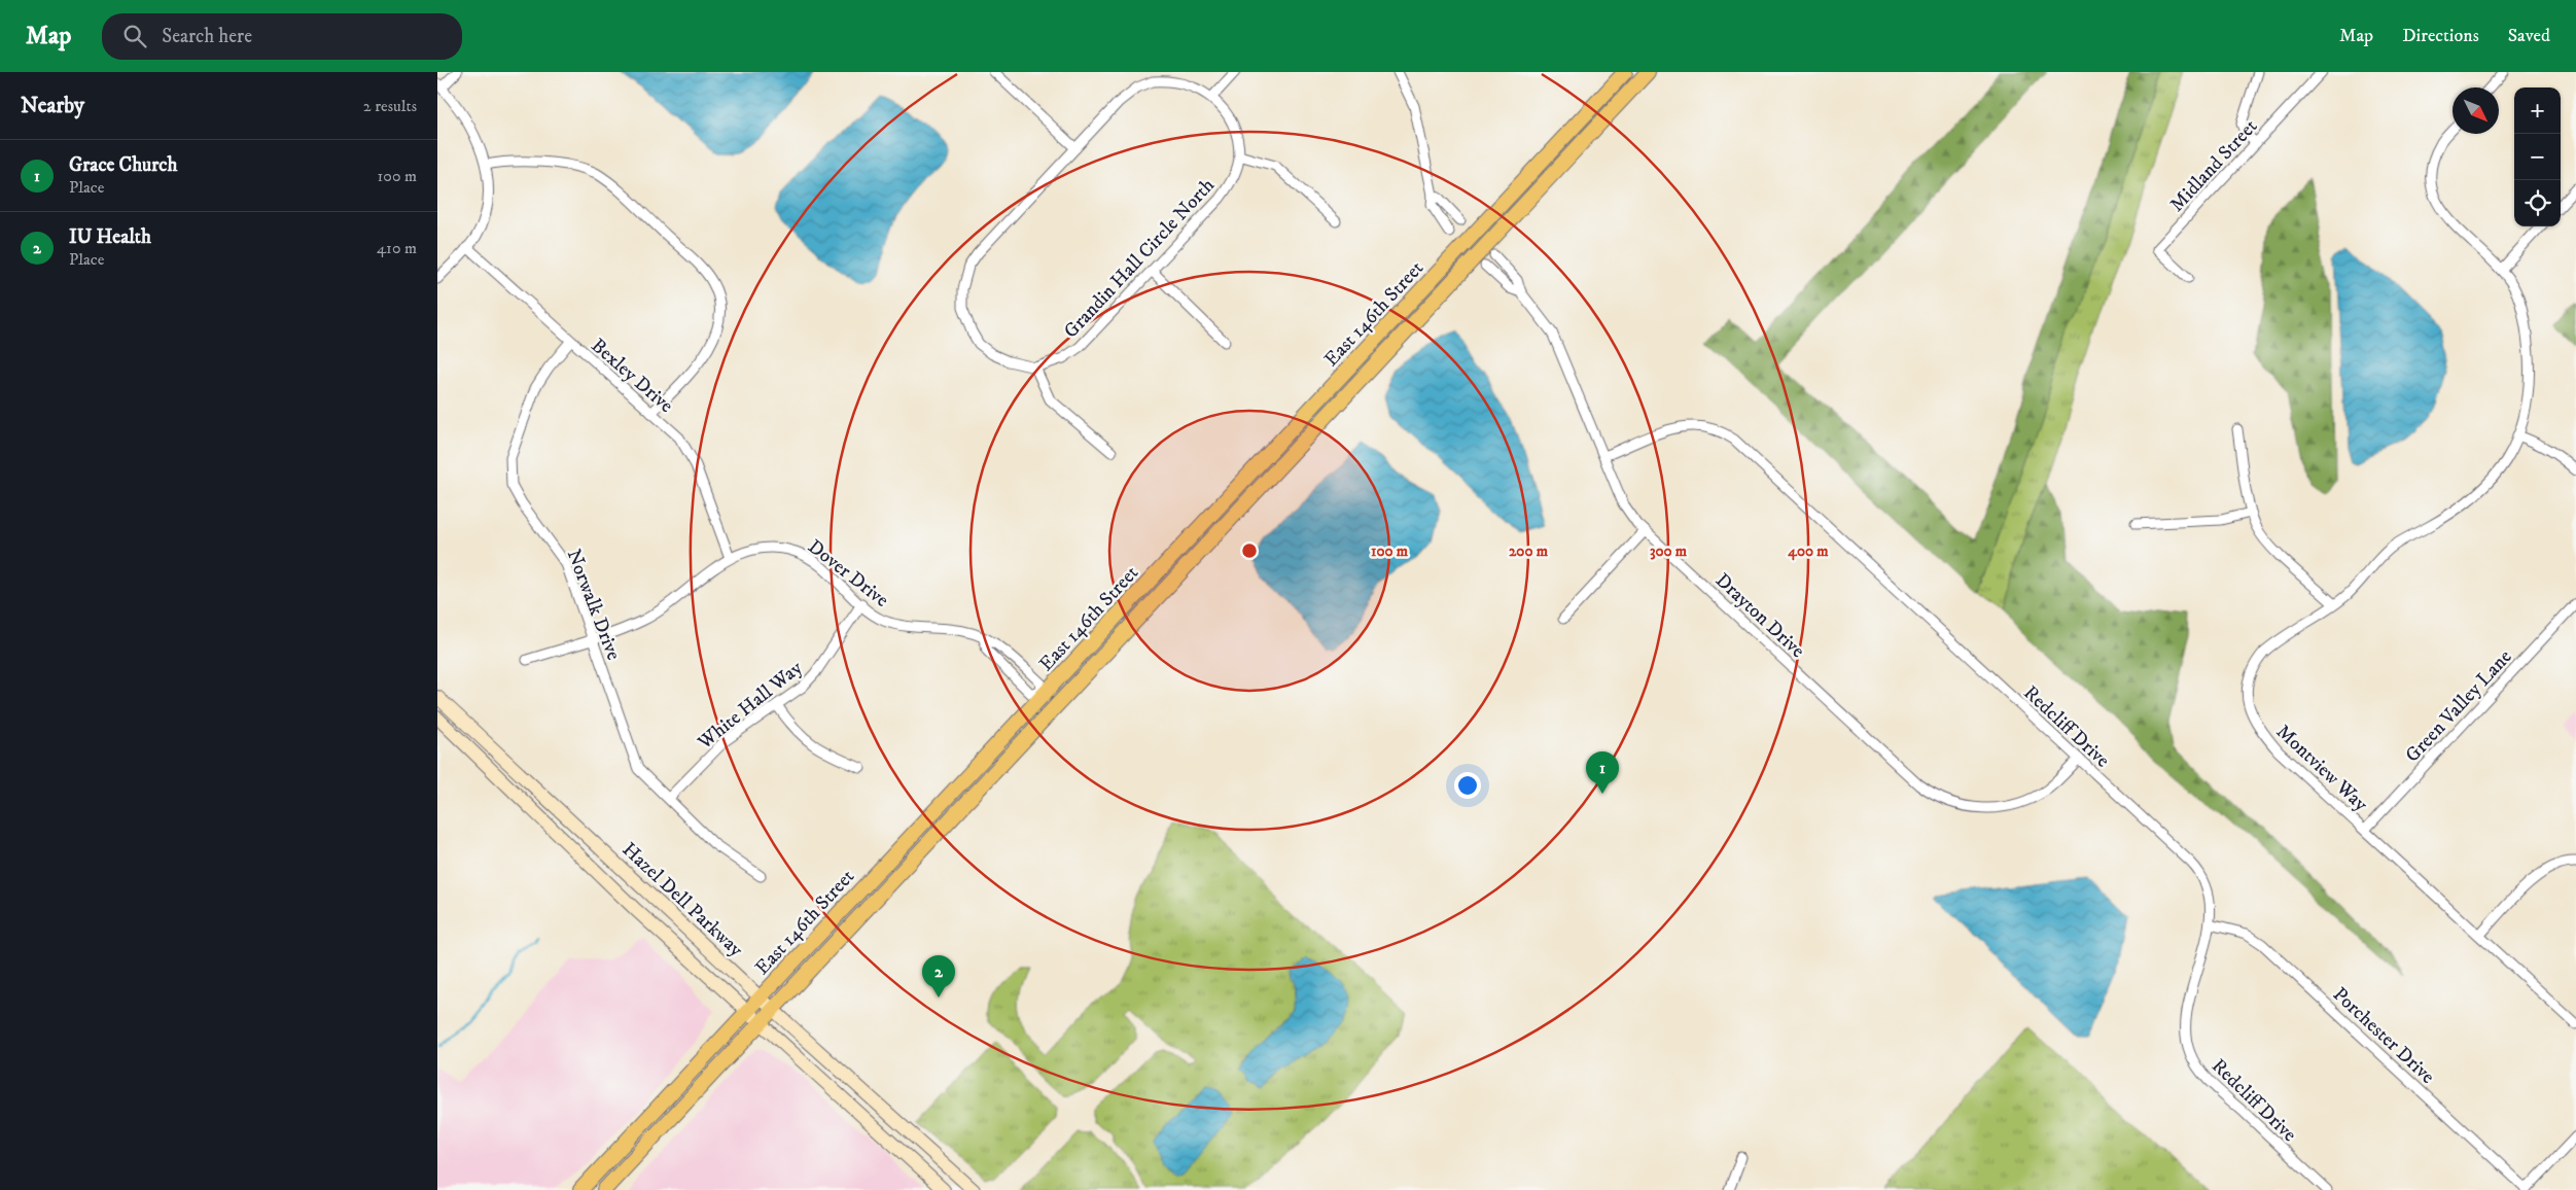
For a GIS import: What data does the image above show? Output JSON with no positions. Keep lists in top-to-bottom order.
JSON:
{
  "streets": {
    "main road": ["East 146th Street", "Hazel Dell Parkway"],
    "street": [
      "Midland Street",
      "Grandin Hall Circle North",
      "Bexley Drive",
      "Dover Drive",
      "Norwalk Drive",
      "Drayton Drive",
      "White Hall Way",
      "Green Valley Lane",
      "Redcliff Drive",
      "Montview Way",
      "Porchester Drive"
    ]
  },
  "crossings": [
    ["East 146th Street", "Dover Drive"],
    ["East 146th Street", "Hazel Dell Parkway"],
    ["Bexley Drive", "Dover Drive"],
    ["Bexley Drive", "Norwalk Drive"],
    ["Dover Drive", "Norwalk Drive"],
    ["Dover Drive", "White Hall Way"],
    ["Norwalk Drive", "White Hall Way"],
    ["Drayton Drive", "Redcliff Drive"],
    ["Green Valley Lane", "Montview Way"],
    ["Redcliff Drive", "Porchester Drive"]
  ],
  "north": "bottom right",
  "page": {
    "header": "Map",
    "search": "Search here",
    "nav": ["Map", "Directions", "Saved"],
    "heading": ["Nearby", "2 results"],
    "map_buttons": ["+", "−"],
    "list": [
      {
        "mark": "1",
        "name": "Grace Church",
        "note": "Place",
        "value": "100 m"
      },
      {
        "mark": "2",
        "name": "IU Health",
        "note": "Place",
        "value": "410 m"
      }
    ],
    "pins": ["1", "2"]
  },
  "rings": [
    "100 m",
    "200 m",
    "300 m",
    "400 m"
  ]
}
